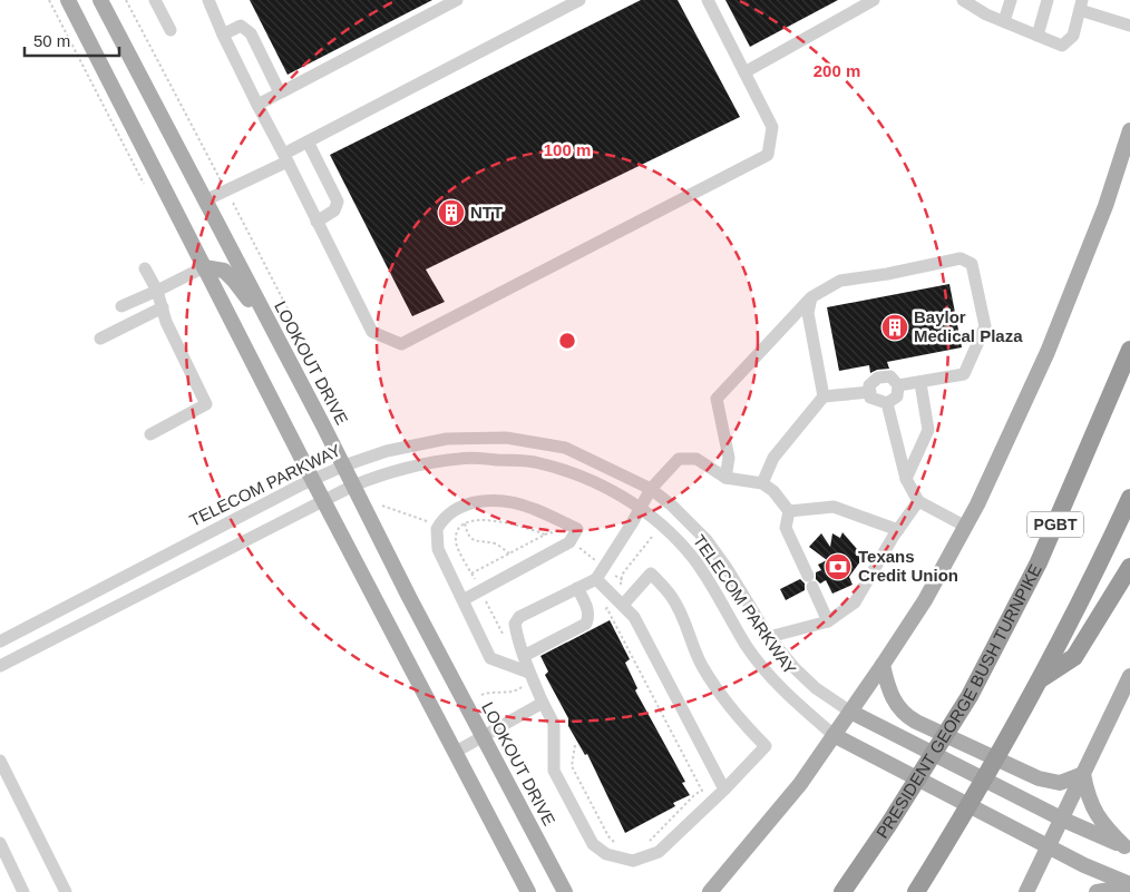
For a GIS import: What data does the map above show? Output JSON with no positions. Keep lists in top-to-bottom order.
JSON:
{
  "streets": {
    "highway": ["PGBT", "PRESIDENT GEORGE BUSH TURNPIKE"],
    "main road": ["LOOKOUT DRIVE", "TELECOM PARKWAY"]
  },
  "crossings": [
    ["LOOKOUT DRIVE", "TELECOM PARKWAY"]
  ],
  "places": {
    "building": ["NTT", "Baylor Medical Plaza"],
    "bank": ["Texans Credit Union"]
  },
  "scale_bar": "50 m",
  "rings": ["200 m", "100 m"]
}
